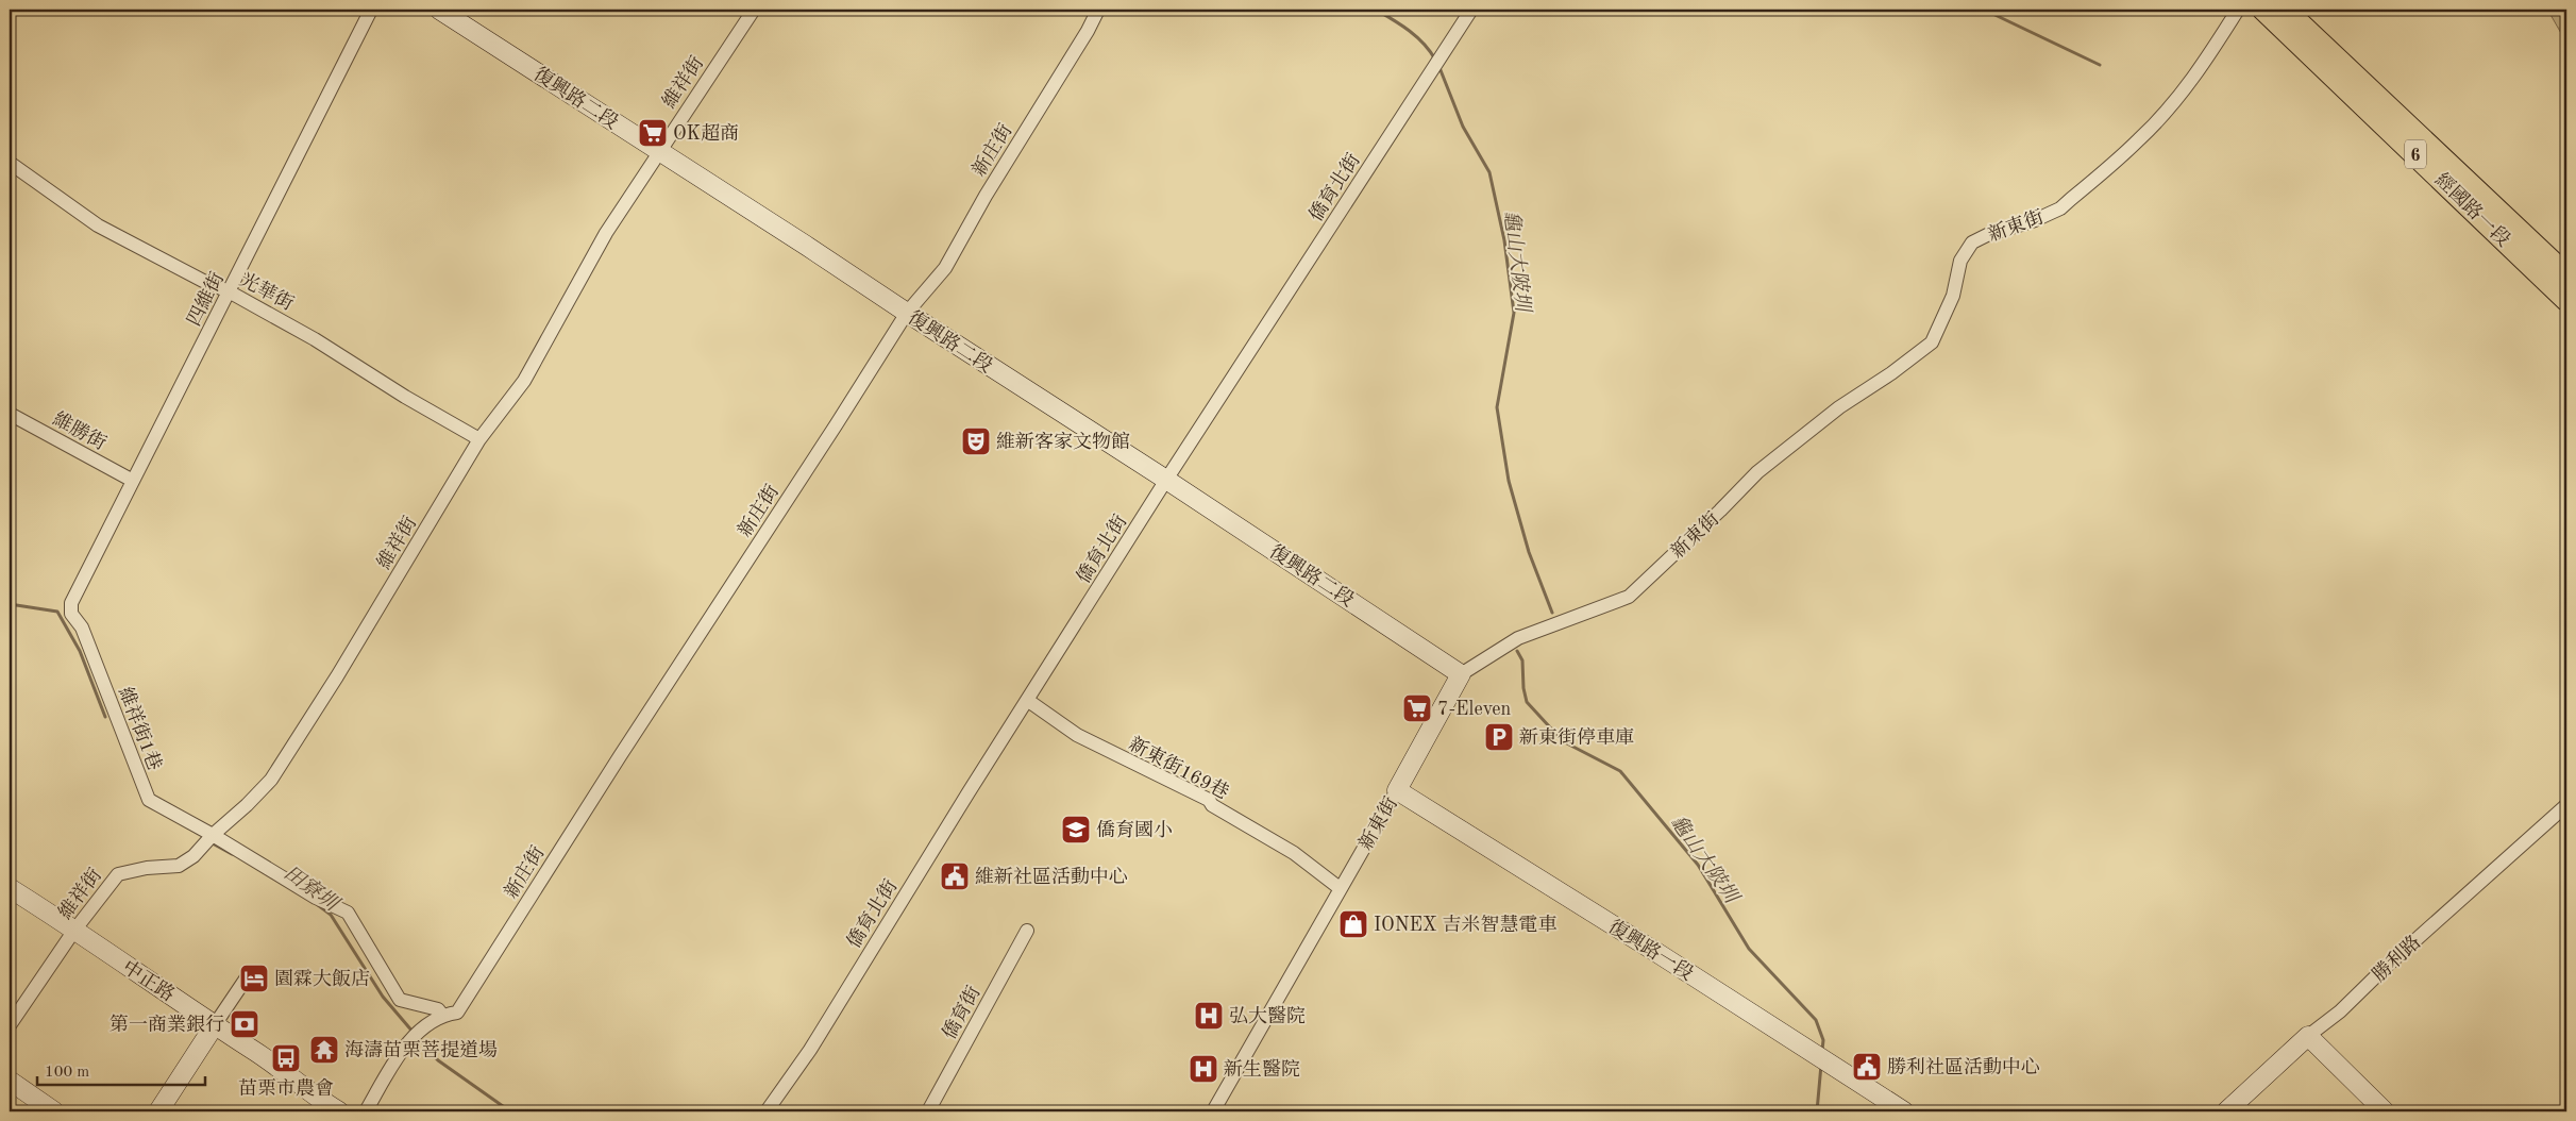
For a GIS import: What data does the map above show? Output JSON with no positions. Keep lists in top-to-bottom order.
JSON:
{
  "streets": {
    "main road": ["6", "經國路一段"],
    "street": [
      "維祥街",
      "復興路二段",
      "新庄街",
      "僑育北街",
      "新東街",
      "光華街",
      "四維街",
      "維勝街",
      "維祥街1巷",
      "新東街169巷",
      "復興路一段",
      "勝利路",
      "中正路",
      "僑育街"
    ]
  },
  "crossings": [
    ["維祥街", "復興路二段"],
    ["維祥街", "光華街"],
    ["維祥街", "維祥街1巷"],
    ["維祥街", "中正路"],
    ["復興路二段", "新庄街"],
    ["復興路二段", "僑育北街"],
    ["復興路二段", "新東街"],
    ["新庄街", "維祥街1巷"],
    ["僑育北街", "新東街169巷"],
    ["新東街", "新東街169巷"],
    ["新東街", "復興路一段"],
    ["光華街", "四維街"],
    ["四維街", "維勝街"],
    ["四維街", "維祥街1巷"]
  ],
  "water": ["龜山大陂圳", "田寮圳"],
  "places": {
    "supermarket": ["OK超商", "7-Eleven"],
    "theatre": ["維新客家文物館"],
    "parking": ["新東街停車庫"],
    "school or university": ["僑育國小"],
    "public building": ["維新社區活動中心", "勝利社區活動中心"],
    "shop": ["IONEX 吉米智慧電車"],
    "hotel": ["園霖大飯店"],
    "hospital": ["弘大醫院", "新生醫院"],
    "bank": ["第一商業銀行"],
    "temple": ["海濤苗栗菩提道場"],
    "bus stop": ["苗栗市農會"]
  },
  "scale_bar": "100 m"
}
